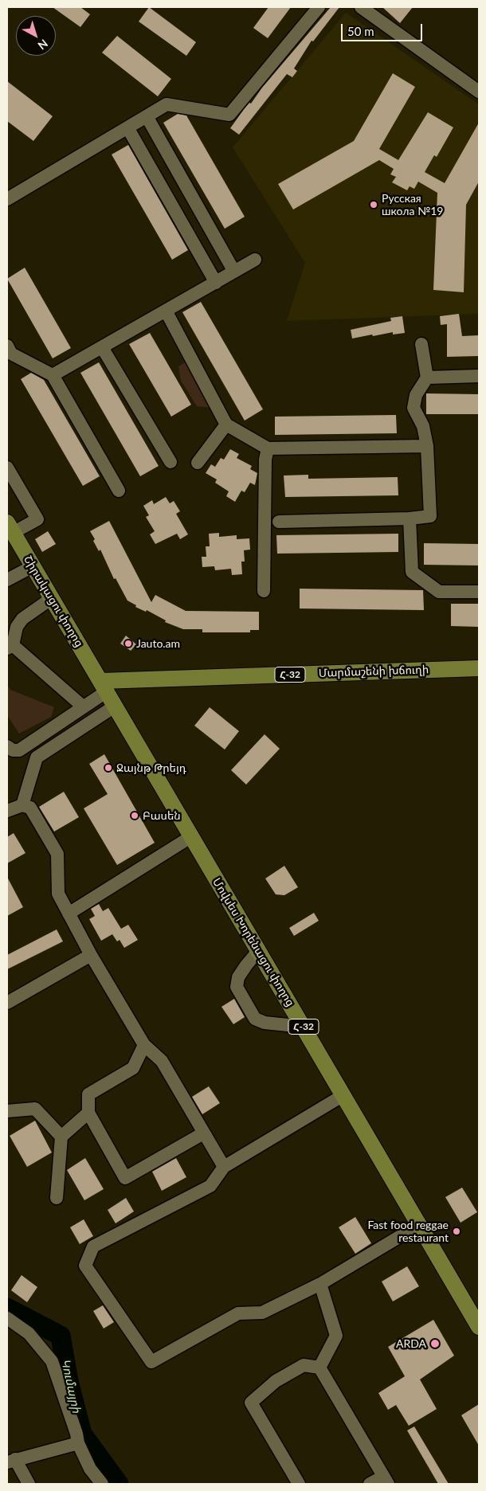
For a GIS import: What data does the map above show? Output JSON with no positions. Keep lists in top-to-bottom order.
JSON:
{
  "streets": {
    "main road": [
      "Շիրակացու փողոց",
      "Մարմաշենի խճուղի",
      "Հ-32",
      "Մովսես Խորենացու փողոց"
    ]
  },
  "crossings": [
    ["Շիրակացու փողոց", "Մարմաշենի խճուղի"],
    ["Շիրակացու փողոց", "Մովսես Խորենացու փողոց"],
    ["Մարմաշենի խճուղի", "Մովսես Խորենացու փողոց"]
  ],
  "water": ["Կումայրի"],
  "places": [
    "Русская школа №19",
    "Jauto.am",
    "Ջայնթ Թրեյդ",
    "Բասեն",
    "Fast food reggae restaurant",
    "ARDA"
  ],
  "scale_bar": "50 m",
  "north": "bottom right"
}
